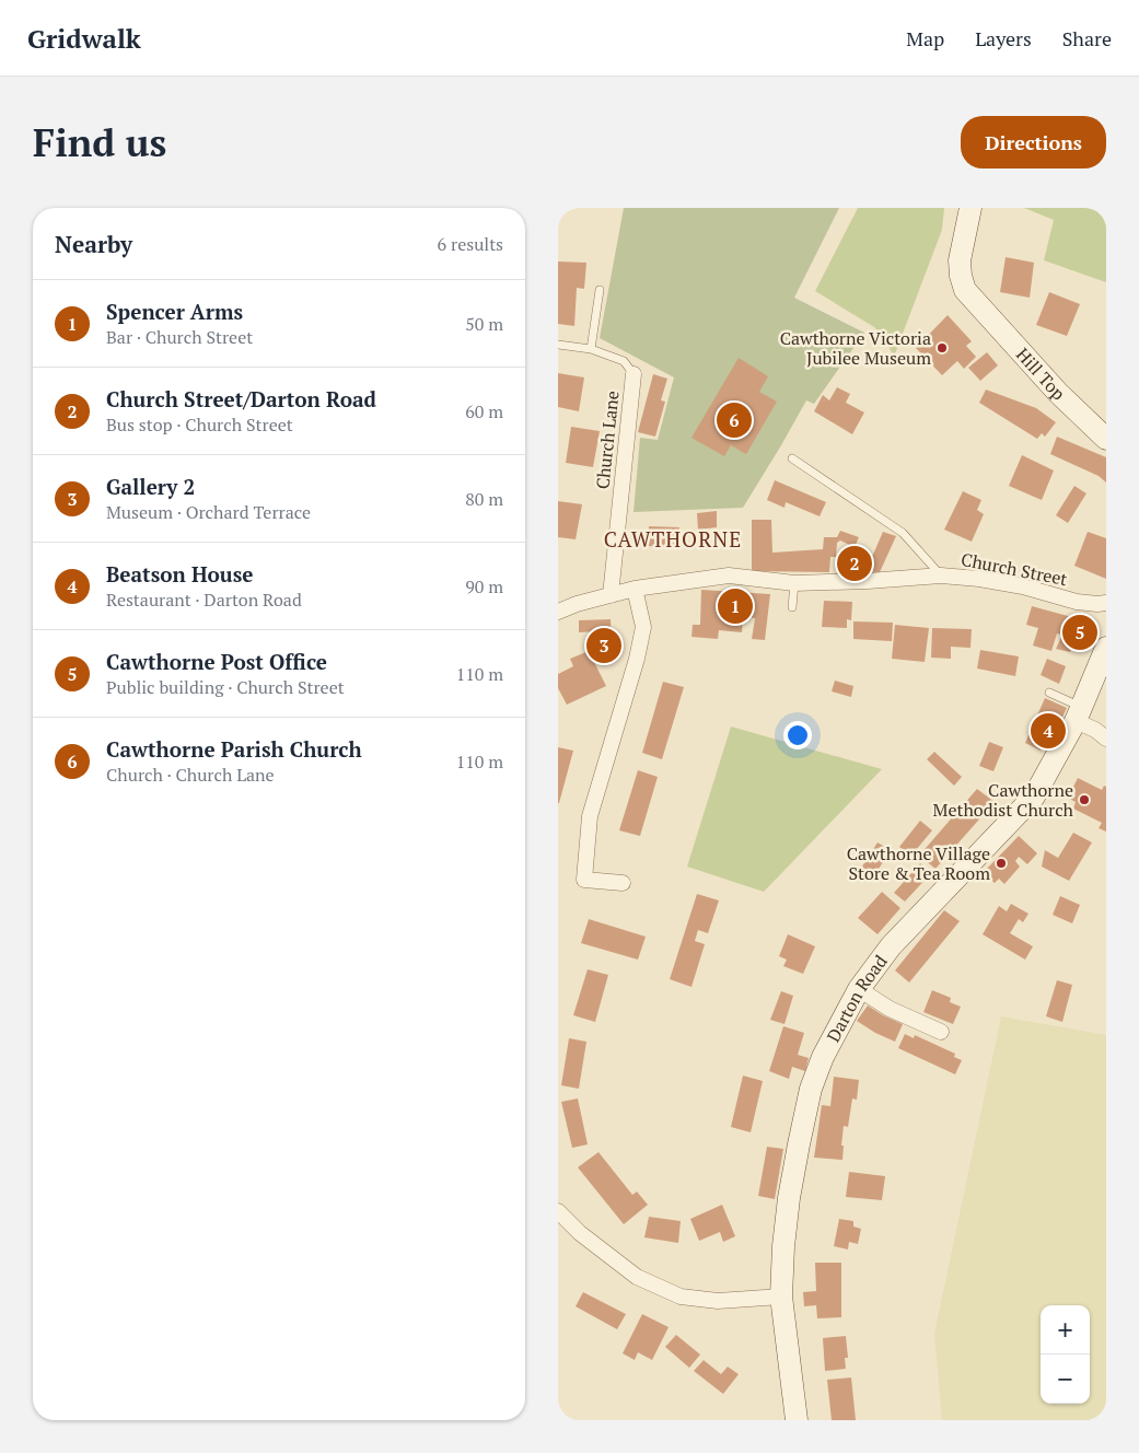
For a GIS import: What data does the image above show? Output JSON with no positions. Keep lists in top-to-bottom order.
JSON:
{
  "streets": {
    "street": [
      "Hill Top",
      "Church Lane",
      "Church Street",
      "Darton Road"
    ]
  },
  "crossings": [
    ["Church Lane", "Church Street"]
  ],
  "districts": ["CAWTHORNE"],
  "places": ["Cawthorne Victoria Jubilee Museum", "Cawthorne Methodist Church", "Cawthorne Village Store & Tea Room"],
  "page": {
    "header": "Gridwalk",
    "nav": ["Map", "Layers", "Share"],
    "buttons": "Directions",
    "title": "Find us",
    "heading": ["Nearby", "6 results"],
    "list": [
      {
        "mark": "1",
        "name": "Spencer Arms",
        "note": "Bar · Church Street",
        "value": "50 m"
      },
      {
        "mark": "2",
        "name": "Church Street/Darton Road",
        "note": "Bus stop · Church Street",
        "value": "60 m"
      },
      {
        "mark": "3",
        "name": "Gallery 2",
        "note": "Museum · Orchard Terrace",
        "value": "80 m"
      },
      {
        "mark": "4",
        "name": "Beatson House",
        "note": "Restaurant · Darton Road",
        "value": "90 m"
      },
      {
        "mark": "5",
        "name": "Cawthorne Post Office",
        "note": "Public building · Church Street",
        "value": "110 m"
      },
      {
        "mark": "6",
        "name": "Cawthorne Parish Church",
        "note": "Church · Church Lane",
        "value": "110 m"
      }
    ],
    "pins": [
      "6",
      "2",
      "1",
      "5",
      "3",
      "4"
    ],
    "map_buttons": ["+", "−"]
  }
}
